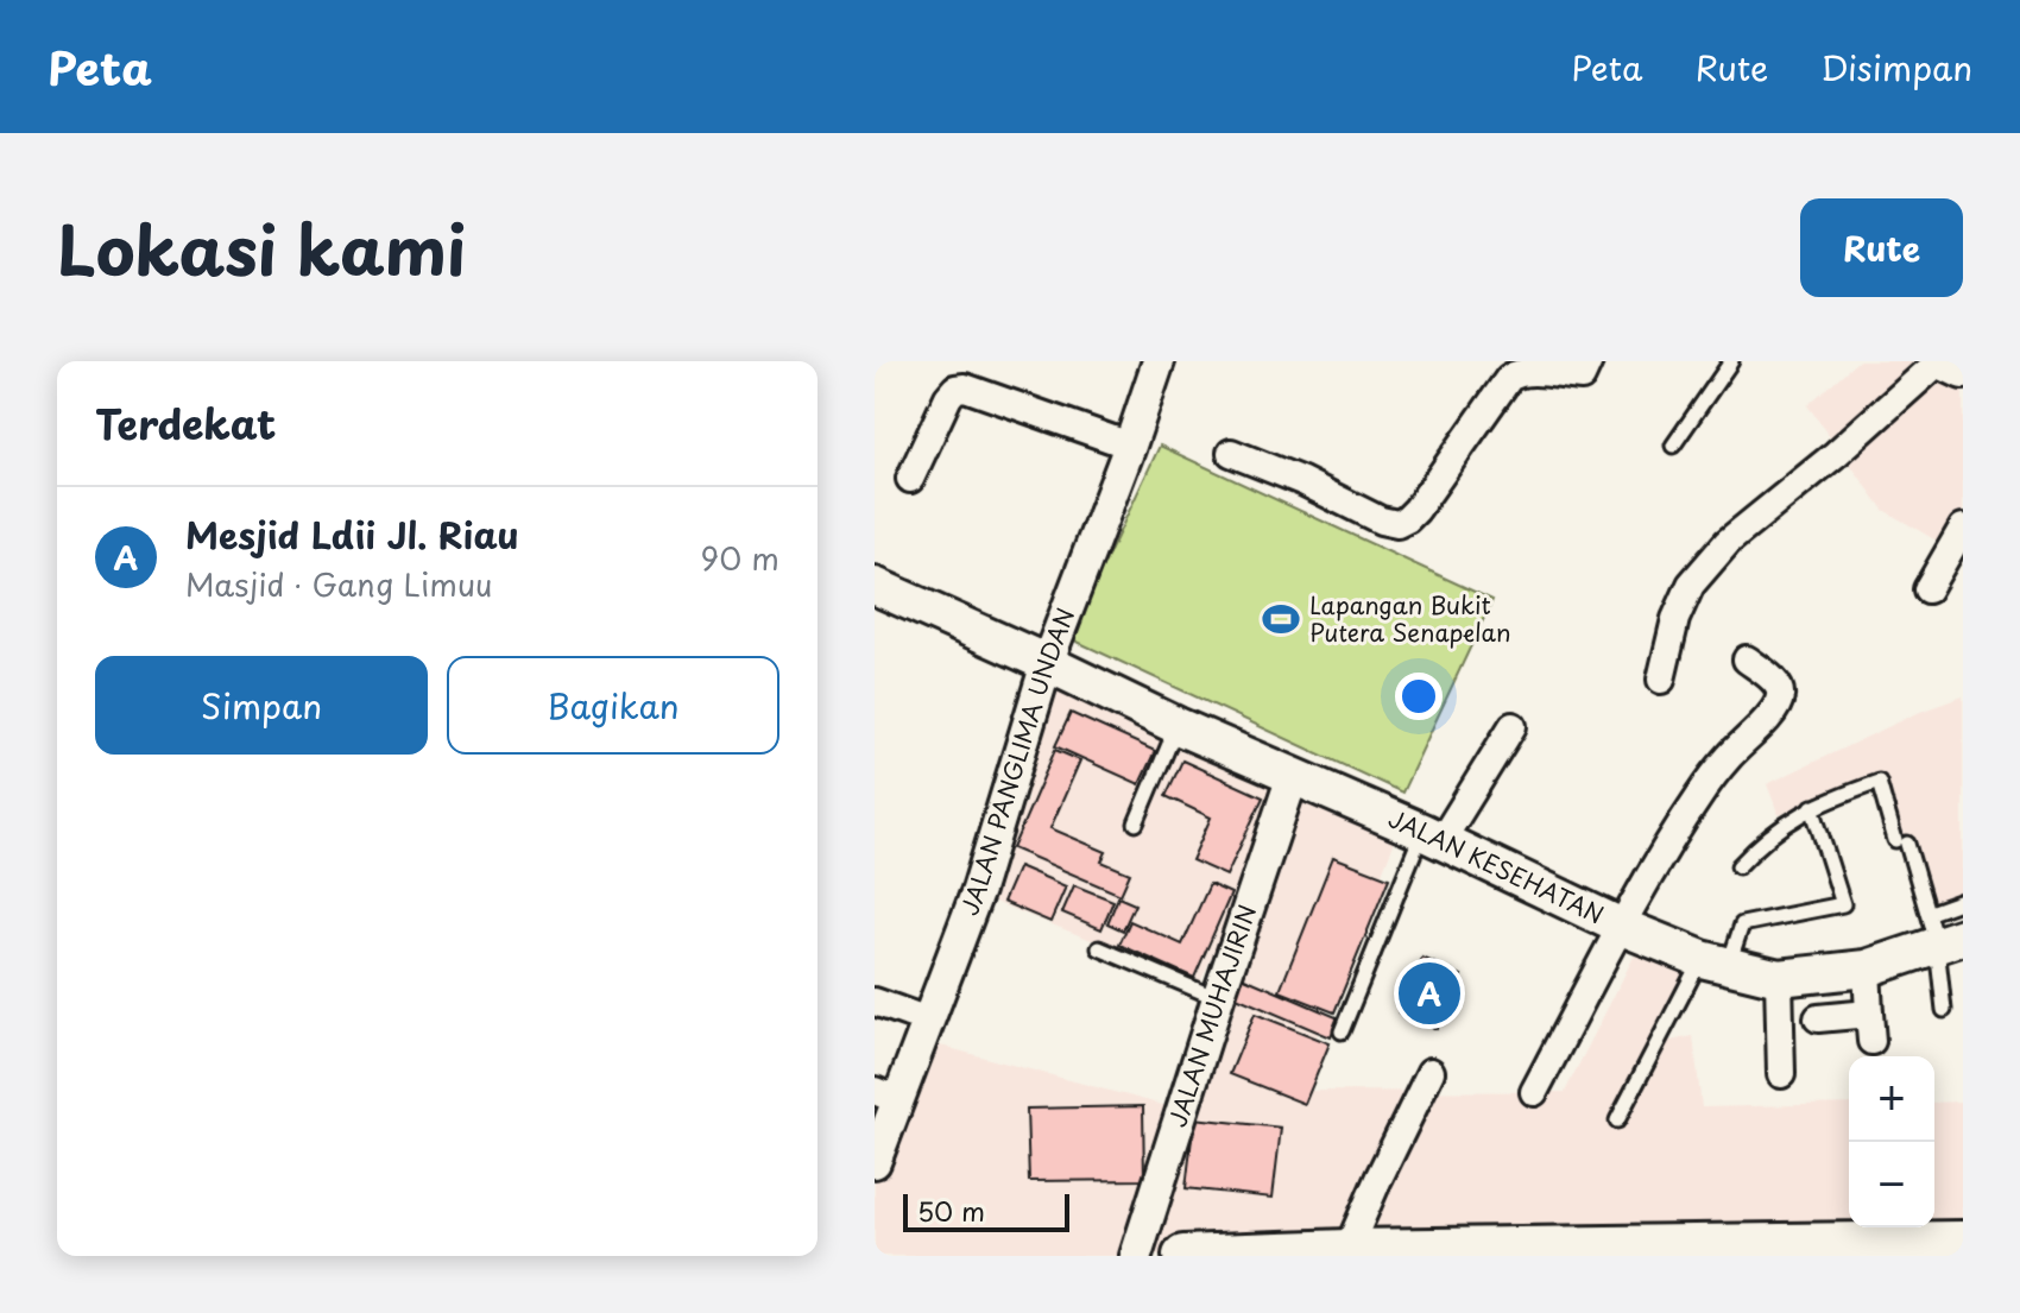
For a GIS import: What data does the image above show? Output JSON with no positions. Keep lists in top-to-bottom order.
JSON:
{
  "streets": {
    "main road": ["JALAN KESEHATAN"],
    "street": ["JALAN PANGLIMA UNDAN", "JALAN MUHAJIRIN"]
  },
  "crossings": [
    ["JALAN PANGLIMA UNDAN", "JALAN KESEHATAN"],
    ["JALAN KESEHATAN", "JALAN MUHAJIRIN"]
  ],
  "places": {
    "sports": ["Lapangan Bukit Putera Senapelan"]
  },
  "scale_bar": "50 m",
  "page": {
    "header": "Peta",
    "nav": ["Peta", "Rute", "Disimpan"],
    "title": "Lokasi kami",
    "buttons": [
      "Rute",
      ["Simpan", "Bagikan"]
    ],
    "heading": "Terdekat",
    "list": [
      {
        "mark": "A",
        "name": "Mesjid Ldii Jl. Riau",
        "note": "Masjid · Gang Limuu",
        "value": "90 m"
      }
    ],
    "pins": "A",
    "map_buttons": ["+", "−"],
    "scale": "50 m"
  }
}
